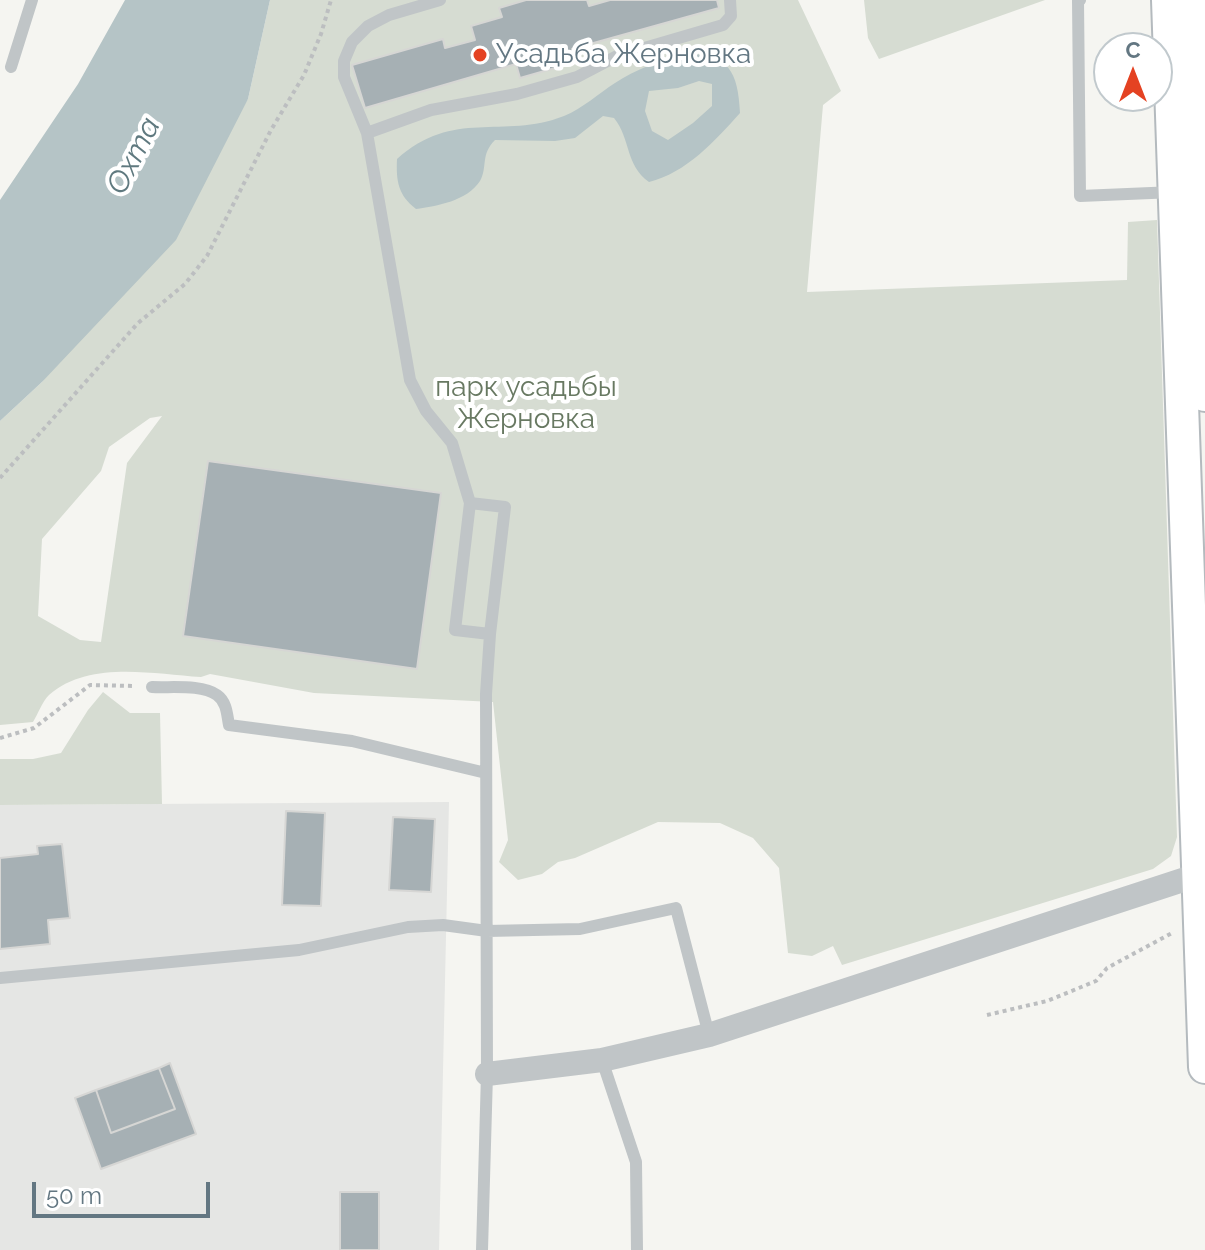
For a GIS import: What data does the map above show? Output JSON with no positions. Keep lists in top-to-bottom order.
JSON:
{
  "water": ["Охта"],
  "parks": ["парк усадьбы Жерновка"],
  "places": ["Усадьба Жерновка"],
  "scale_bar": "50 m",
  "north": "top"
}
